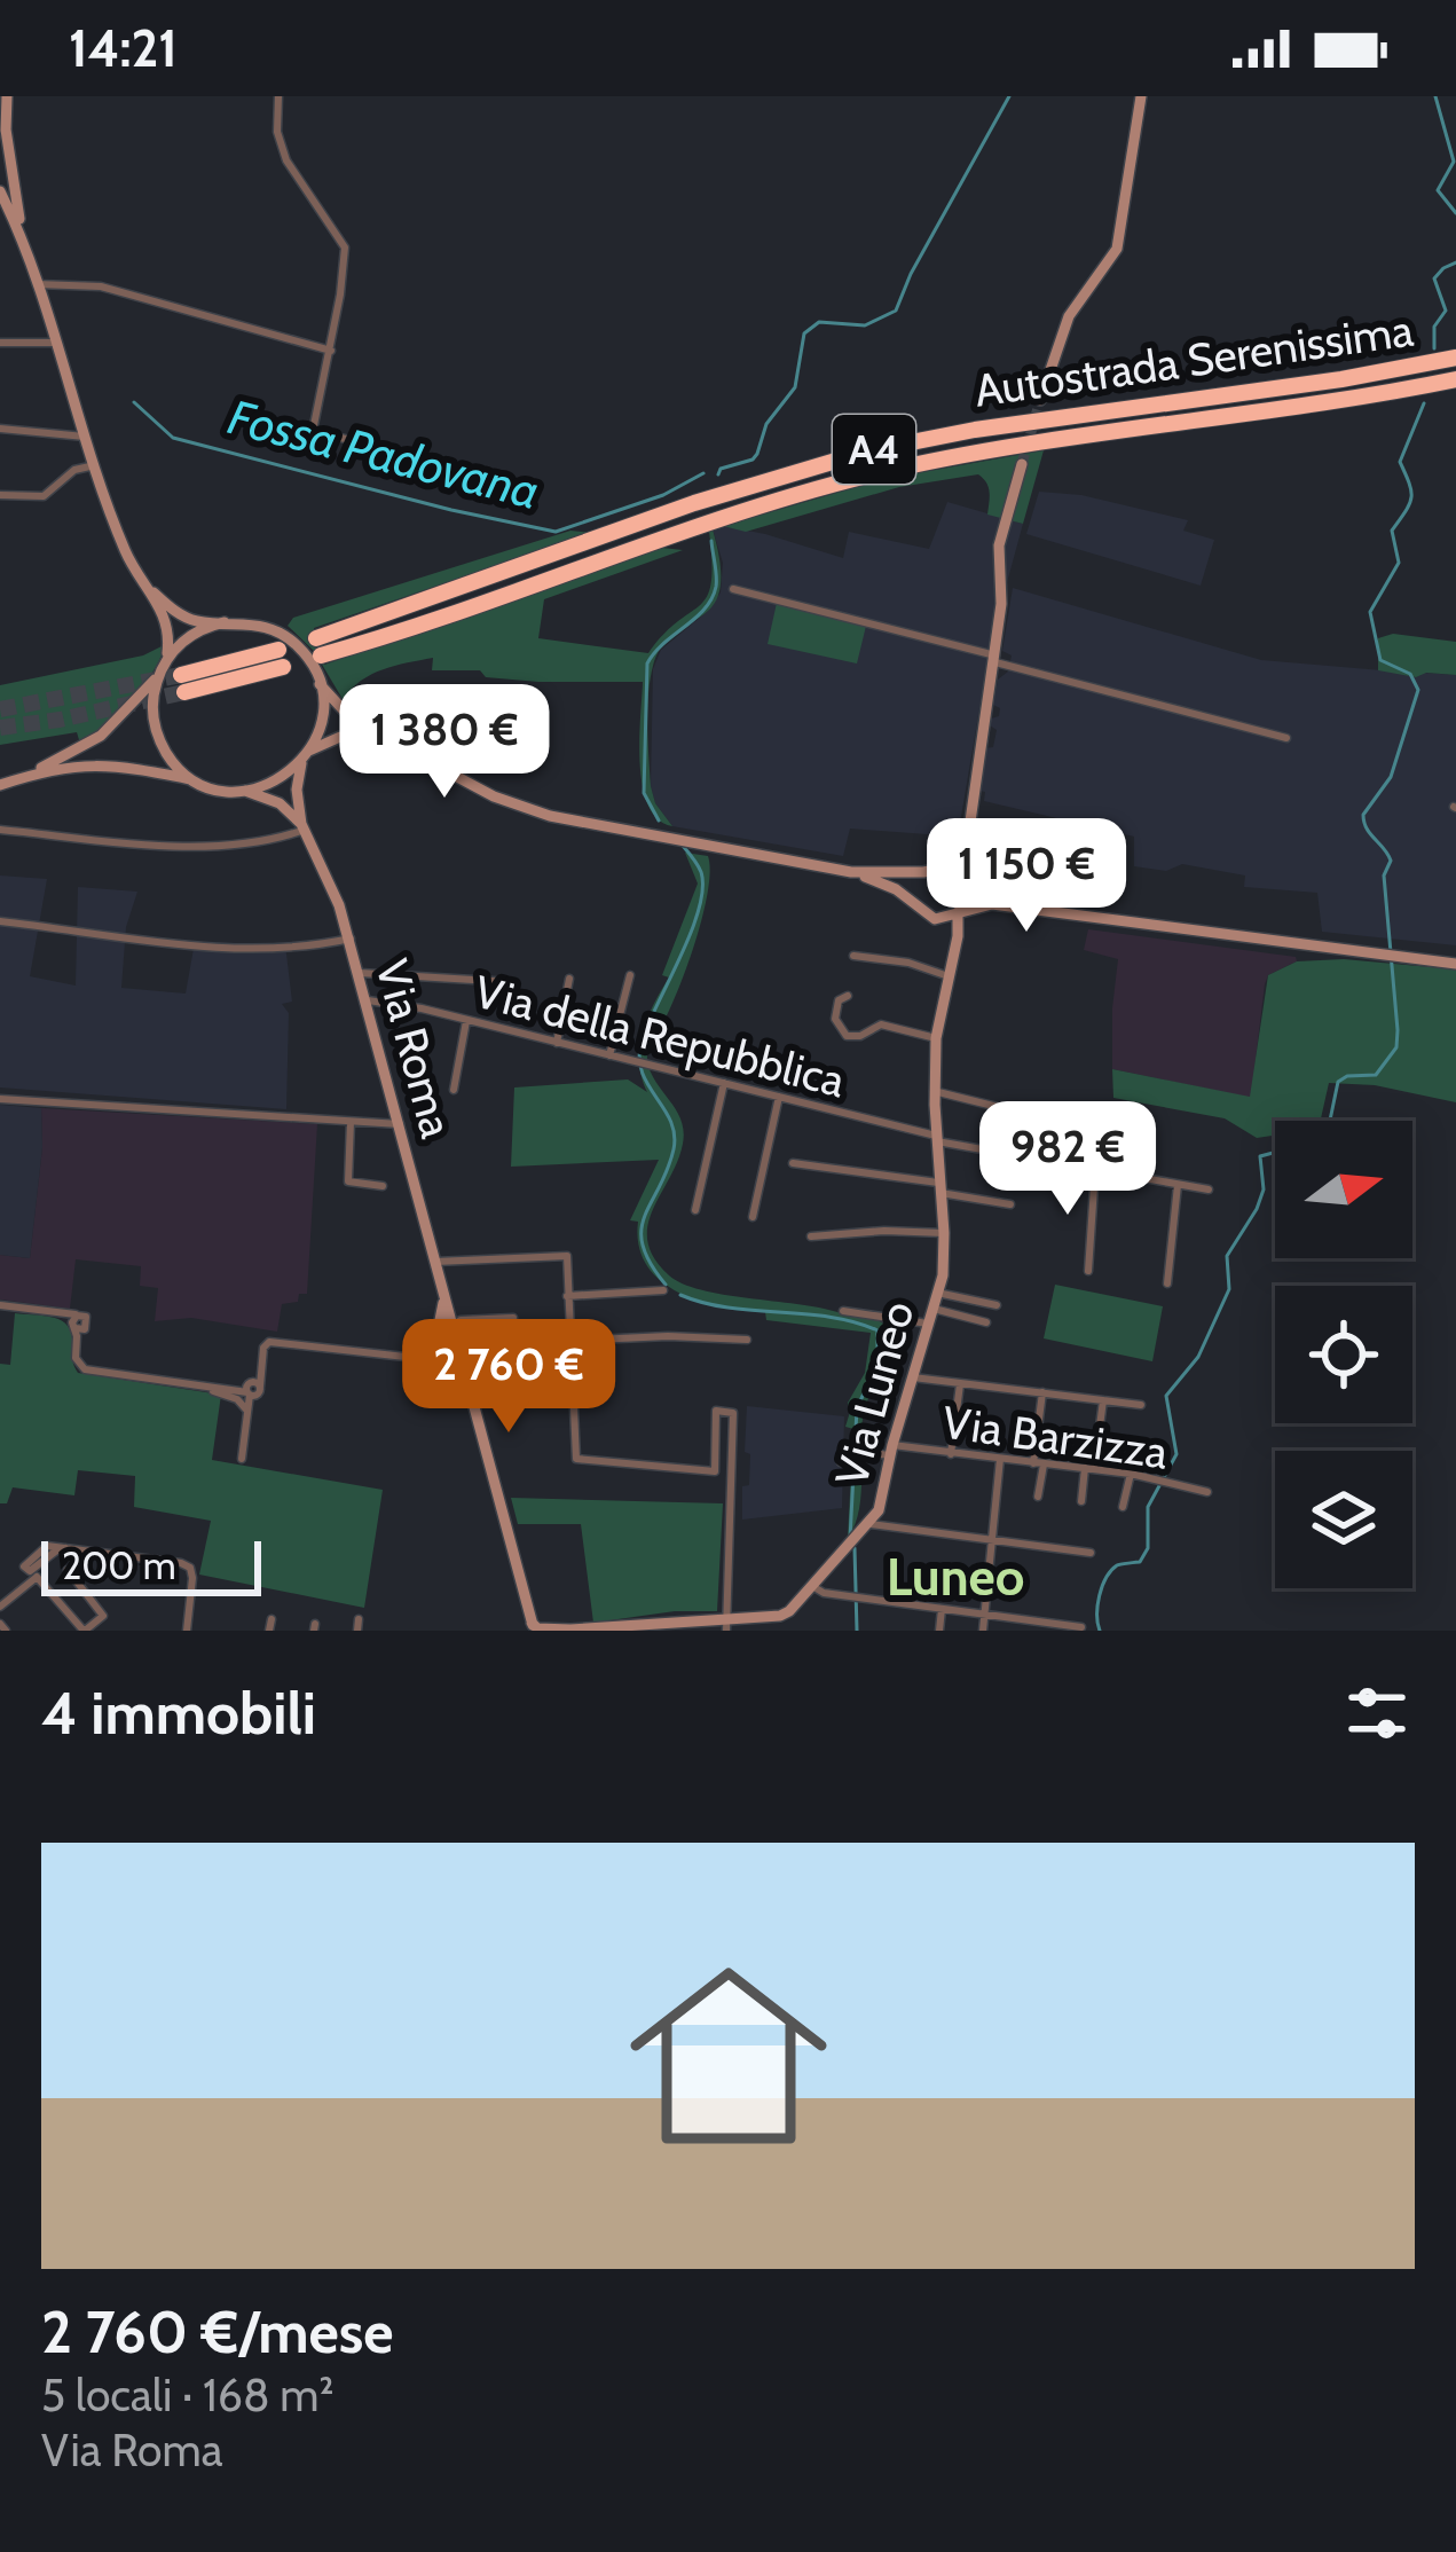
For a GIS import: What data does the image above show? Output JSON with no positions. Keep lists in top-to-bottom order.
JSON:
{
  "streets": {
    "highway": ["Autostrada Serenissima", "A4"],
    "main road": ["Via Roma", "Via Luneo"],
    "street": ["Via della Repubblica", "Via Barzizza"]
  },
  "crossings": [
    ["Via della Repubblica", "Via Roma"],
    ["Via della Repubblica", "Via Luneo"],
    ["Via Roma", "Via Luneo"],
    ["Via Luneo", "Via Barzizza"]
  ],
  "districts": ["Luneo"],
  "water": ["Fossa Padovana"],
  "scale_bar": "200 m",
  "north": "right",
  "page": {
    "status": "14:21",
    "price": [
      "1 380 €",
      "1 150 €",
      "982 €",
      "2 760 €"
    ],
    "scale": "200 m",
    "heading": "4 immobili",
    "list": [
      {
        "name": "2 760 €/mese",
        "note": "5 locali · 168 m² · Via Roma"
      }
    ]
  }
}
